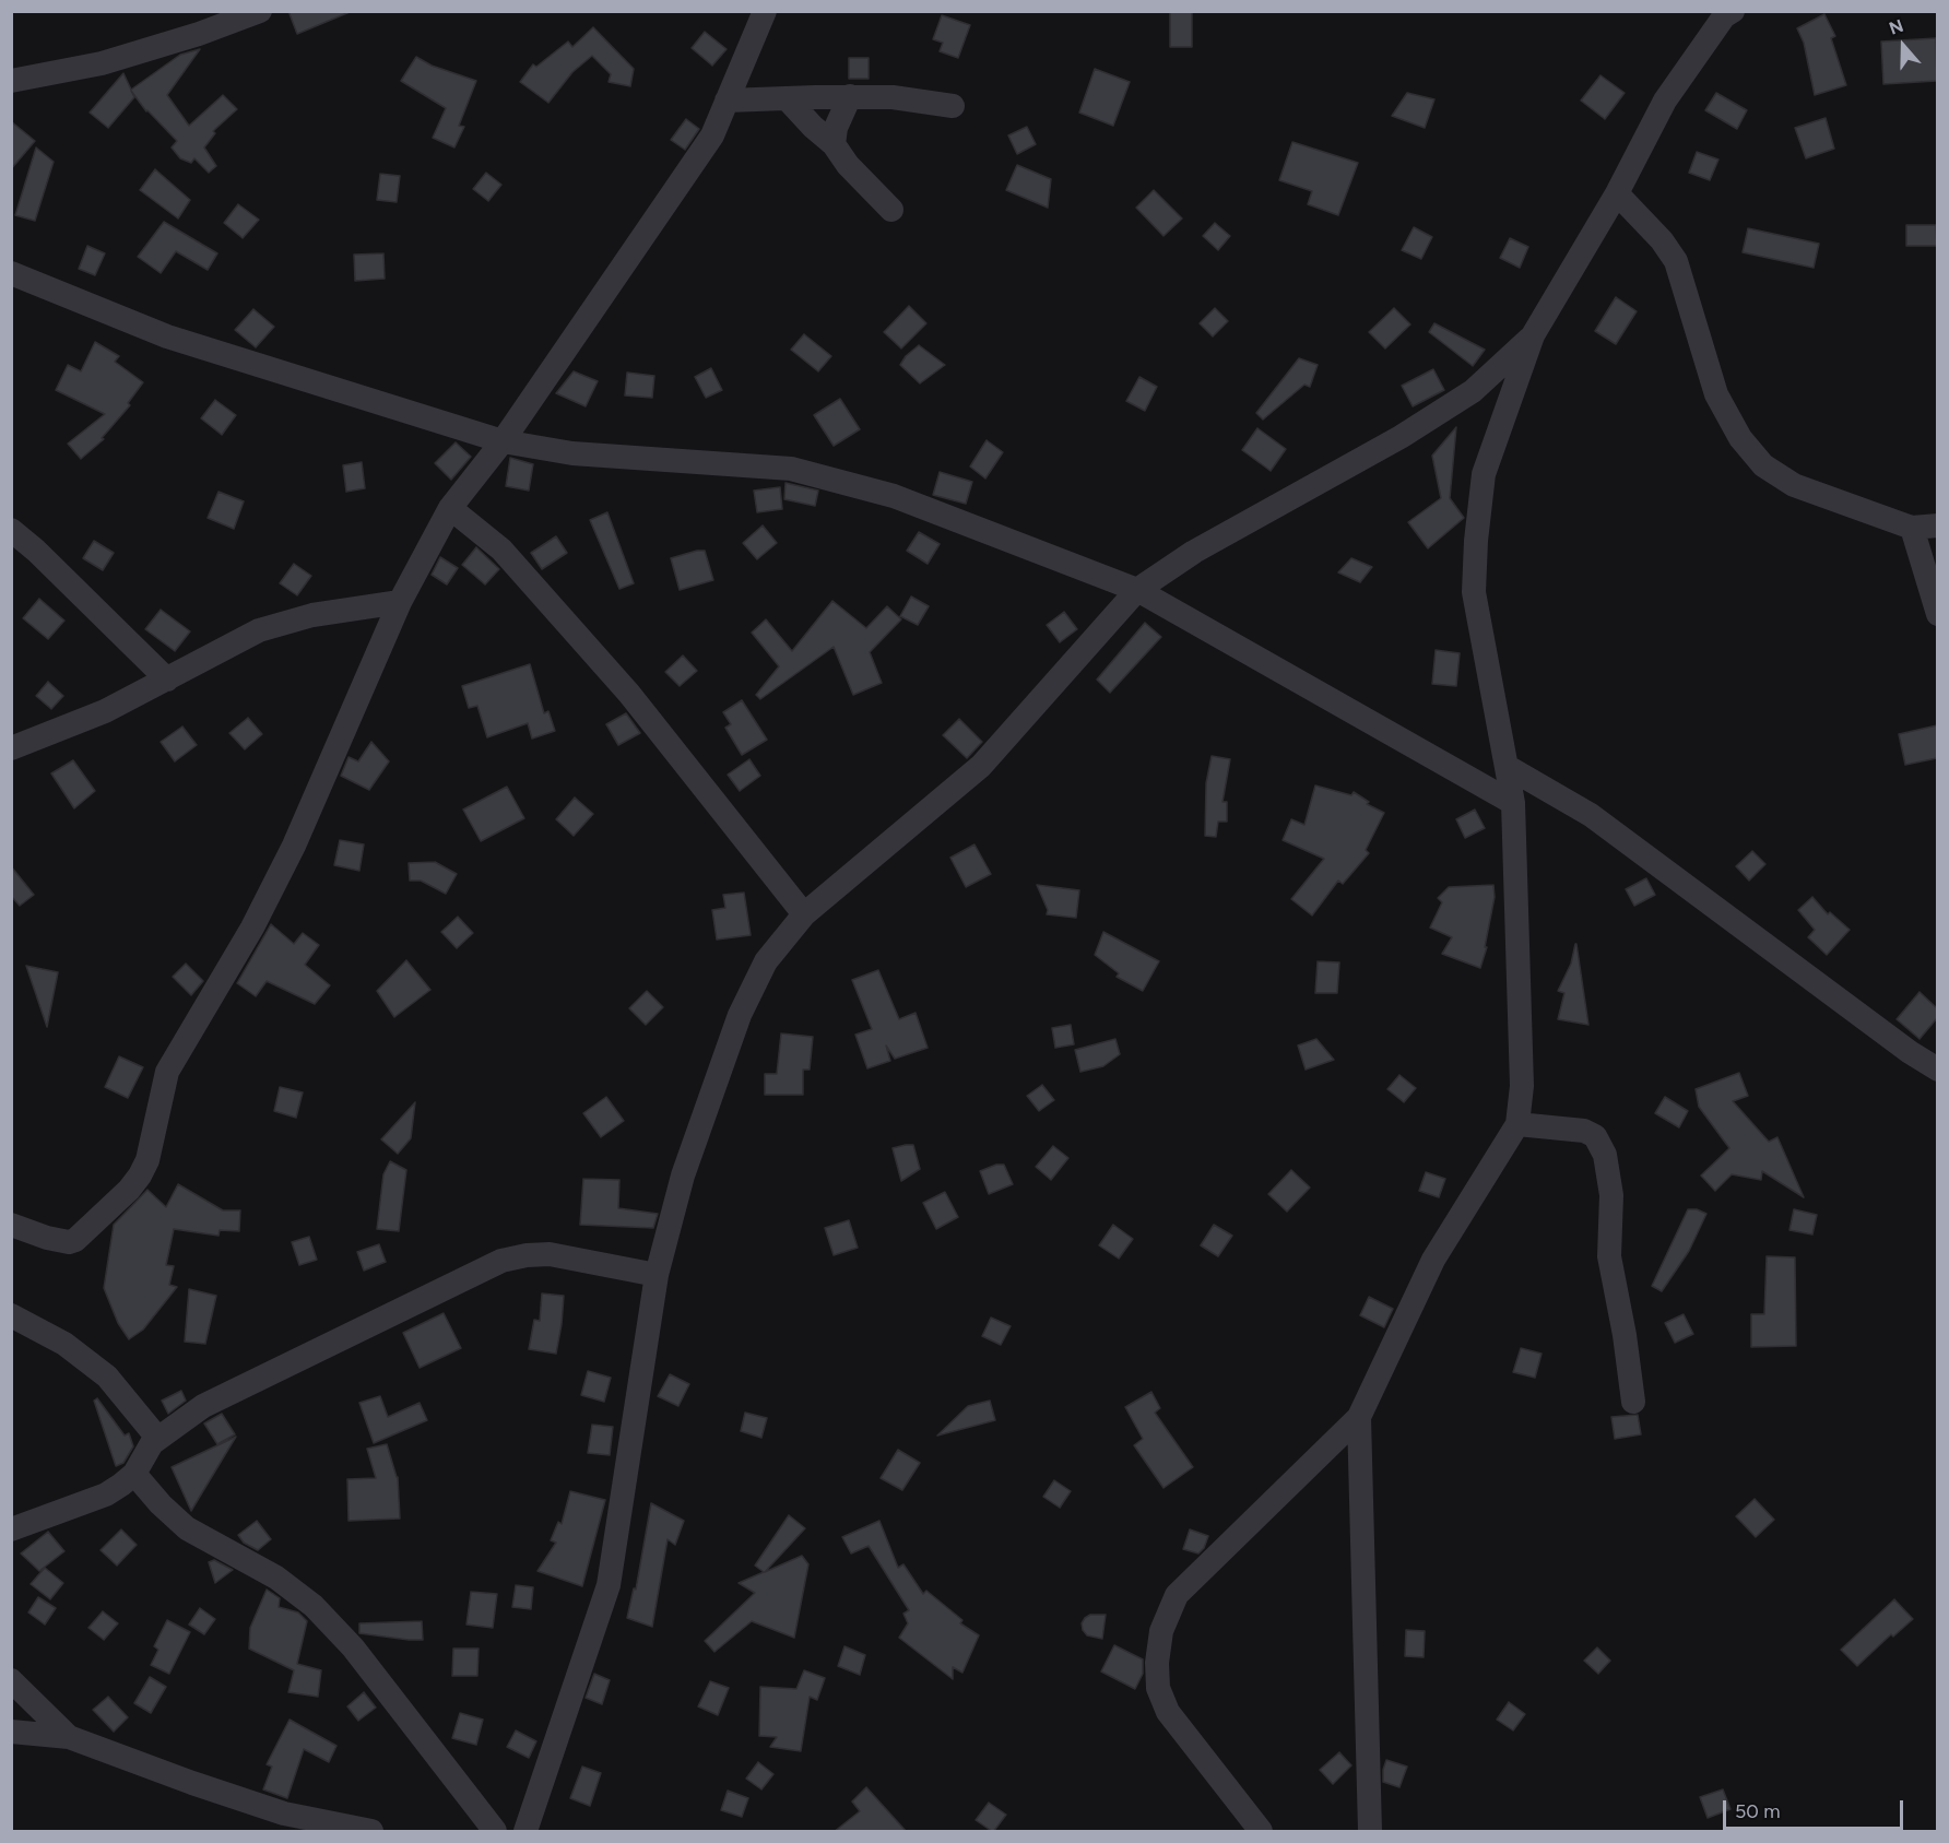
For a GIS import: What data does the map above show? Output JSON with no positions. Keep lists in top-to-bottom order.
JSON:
{
  "scale_bar": "50 m",
  "north": "top"
}
